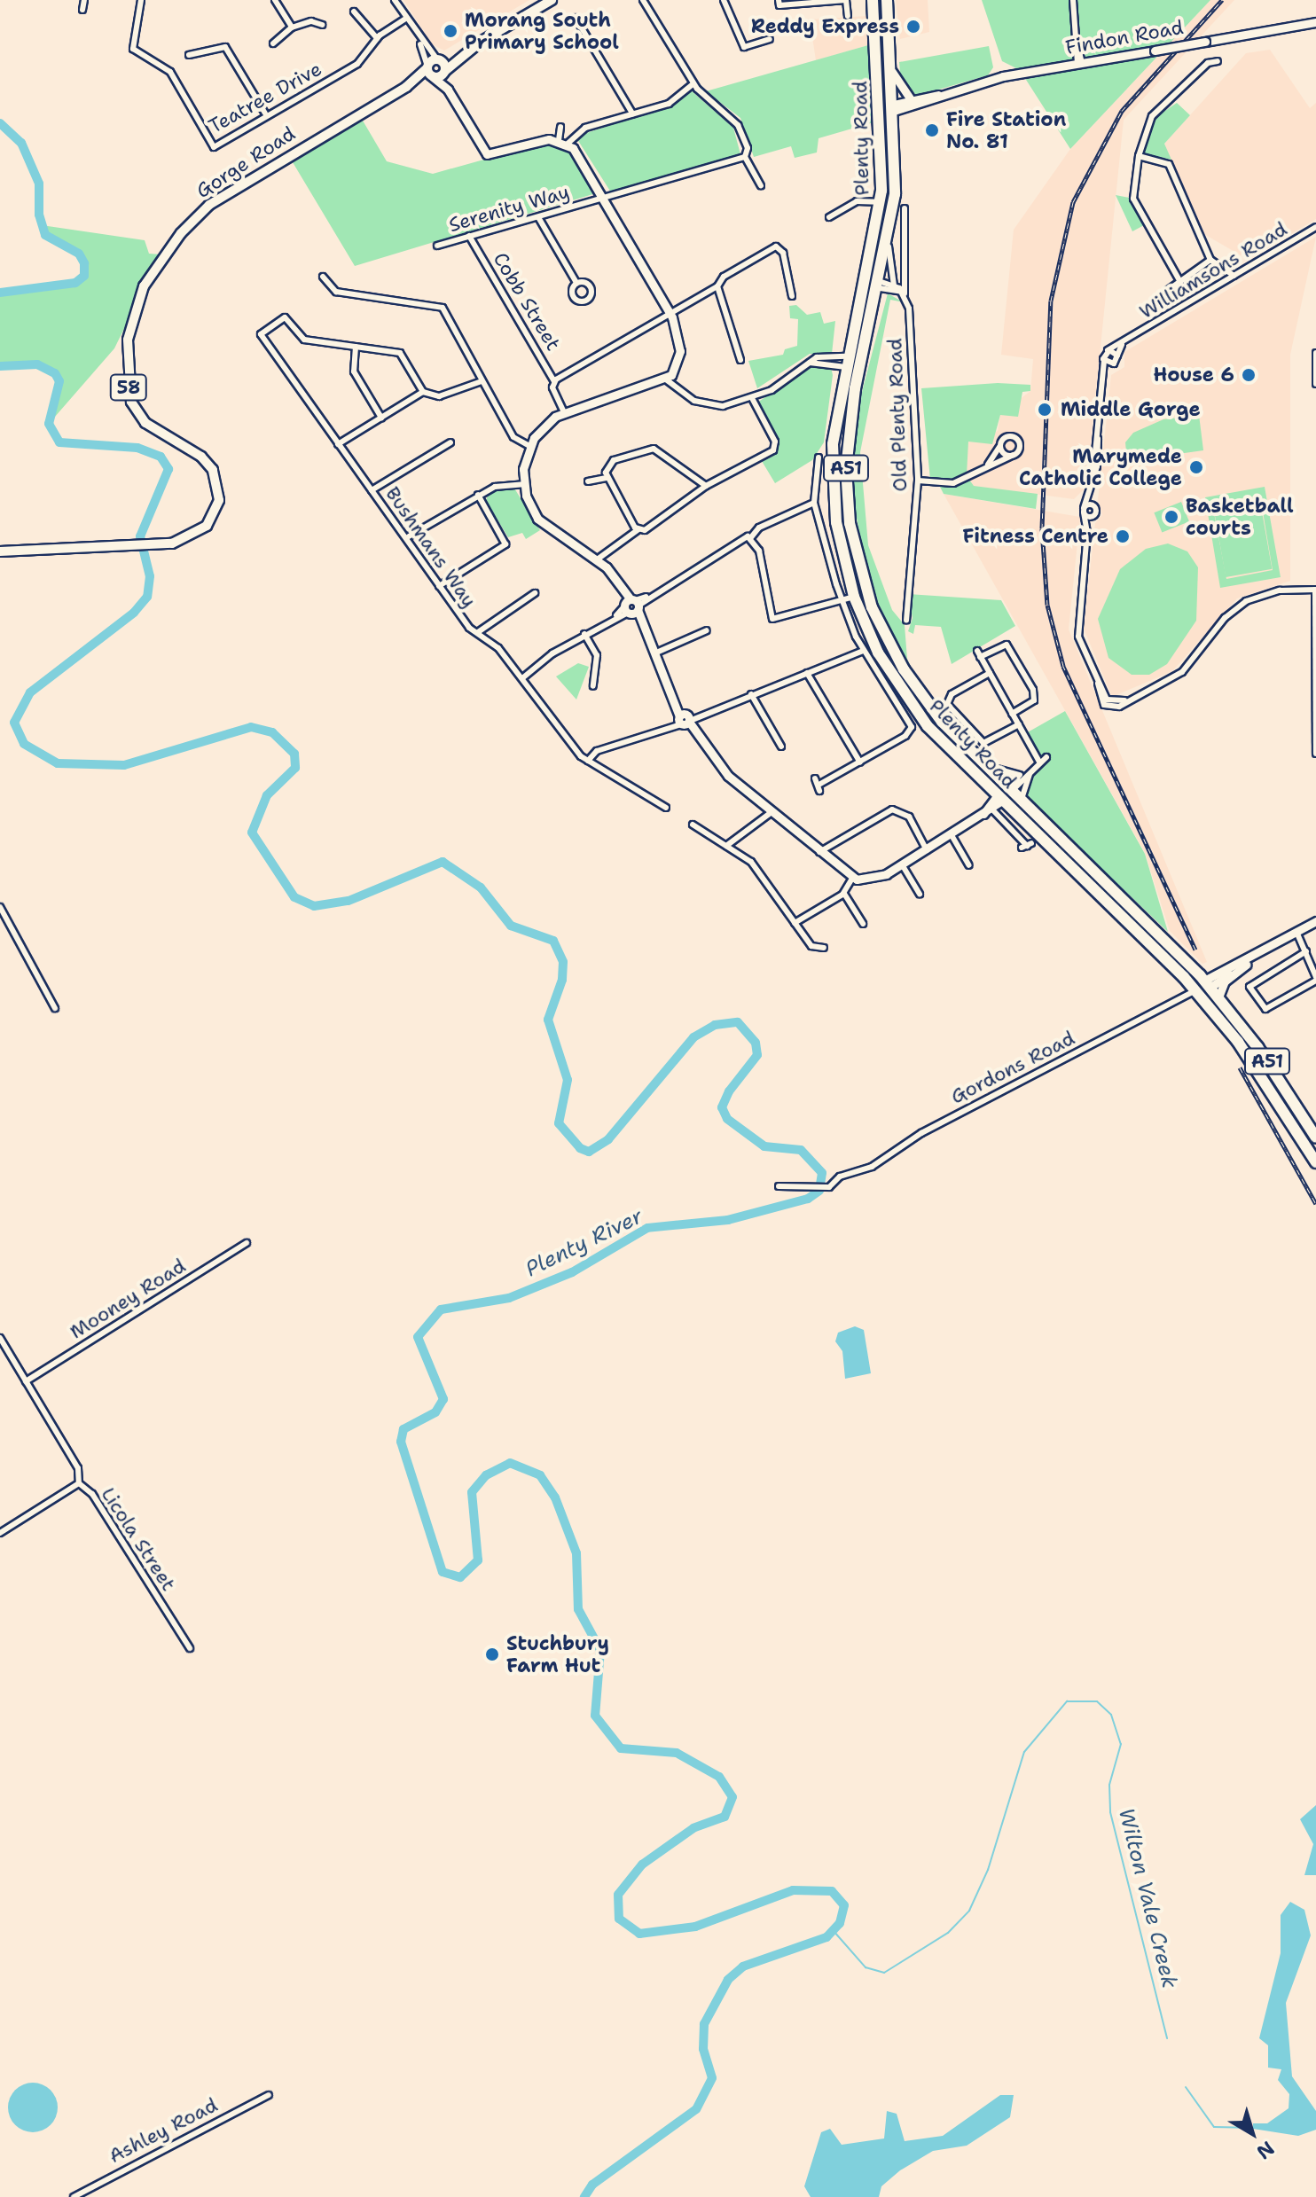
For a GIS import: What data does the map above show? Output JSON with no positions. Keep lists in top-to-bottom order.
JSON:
{
  "streets": {
    "highway": [
      "Findon Road",
      "Plenty Road",
      "A51",
      "Gordons Road"
    ],
    "main road": ["Gorge Road", "58"],
    "street": [
      "Teatree Drive",
      "Serenity Way",
      "Williamsons Road",
      "Cobb Street",
      "Old Plenty Road",
      "Bushmans Way",
      "Mooney Road",
      "Licola Street",
      "Ashley Road"
    ]
  },
  "crossings": [
    ["Findon Road", "Plenty Road"],
    ["Plenty Road", "Gordons Road"],
    ["Gorge Road", "58"],
    ["Serenity Way", "Cobb Street"],
    ["Mooney Road", "Licola Street"]
  ],
  "water": ["Plenty River", "Wilton Vale Creek"],
  "places": [
    "Reddy Express",
    "Morang South Primary School",
    "Fire Station No. 81",
    "House 6",
    "Middle Gorge",
    "Marymede Catholic College",
    "Basketball courts",
    "Fitness Centre",
    "Stuchbury Farm Hut"
  ],
  "north": "bottom right"
}
